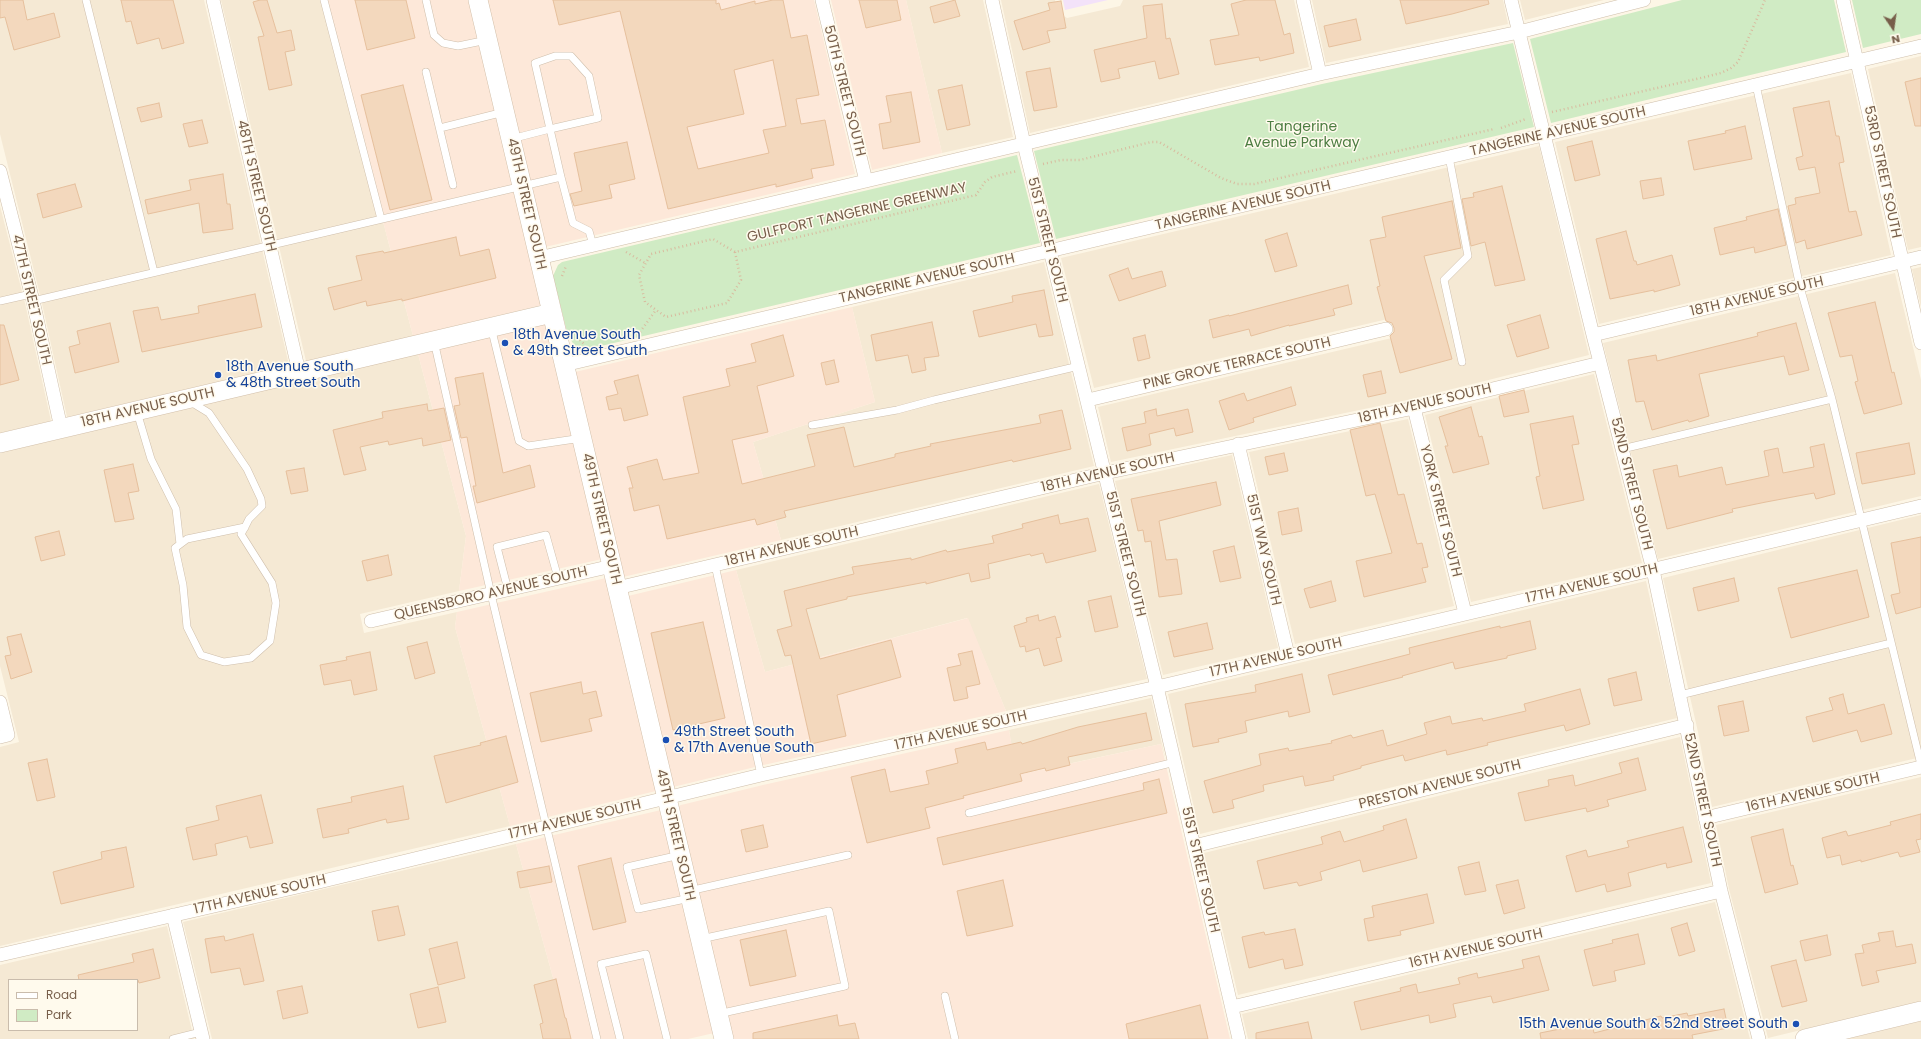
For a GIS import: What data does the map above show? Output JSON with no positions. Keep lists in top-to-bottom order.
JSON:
{
  "streets": {
    "main road": ["49TH STREET SOUTH", "18TH AVENUE SOUTH"],
    "street": [
      "50TH STREET SOUTH",
      "TANGERINE AVENUE SOUTH",
      "53RD STREET SOUTH",
      "48TH STREET SOUTH",
      "51ST STREET SOUTH",
      "47TH STREET SOUTH",
      "PINE GROVE TERRACE SOUTH",
      "52ND STREET SOUTH",
      "YORK STREET SOUTH",
      "51ST WAY SOUTH",
      "17TH AVENUE SOUTH",
      "QUEENSBORO AVENUE SOUTH",
      "PRESTON AVENUE SOUTH",
      "16TH AVENUE SOUTH"
    ],
    "path": ["GULFPORT TANGERINE GREENWAY"]
  },
  "crossings": [
    ["TANGERINE AVENUE SOUTH", "53RD STREET SOUTH"],
    ["TANGERINE AVENUE SOUTH", "49TH STREET SOUTH"],
    ["TANGERINE AVENUE SOUTH", "51ST STREET SOUTH"],
    ["TANGERINE AVENUE SOUTH", "52ND STREET SOUTH"],
    ["53RD STREET SOUTH", "18TH AVENUE SOUTH"],
    ["48TH STREET SOUTH", "18TH AVENUE SOUTH"],
    ["49TH STREET SOUTH", "18TH AVENUE SOUTH"],
    ["49TH STREET SOUTH", "17TH AVENUE SOUTH"],
    ["49TH STREET SOUTH", "QUEENSBORO AVENUE SOUTH"],
    ["51ST STREET SOUTH", "18TH AVENUE SOUTH"],
    ["51ST STREET SOUTH", "PINE GROVE TERRACE SOUTH"],
    ["51ST STREET SOUTH", "17TH AVENUE SOUTH"],
    ["51ST STREET SOUTH", "PRESTON AVENUE SOUTH"],
    ["51ST STREET SOUTH", "16TH AVENUE SOUTH"],
    ["18TH AVENUE SOUTH", "47TH STREET SOUTH"],
    ["18TH AVENUE SOUTH", "52ND STREET SOUTH"],
    ["18TH AVENUE SOUTH", "YORK STREET SOUTH"],
    ["18TH AVENUE SOUTH", "51ST WAY SOUTH"],
    ["52ND STREET SOUTH", "17TH AVENUE SOUTH"],
    ["52ND STREET SOUTH", "PRESTON AVENUE SOUTH"],
    ["52ND STREET SOUTH", "16TH AVENUE SOUTH"],
    ["YORK STREET SOUTH", "17TH AVENUE SOUTH"],
    ["51ST WAY SOUTH", "17TH AVENUE SOUTH"]
  ],
  "parks": ["Tangerine Avenue Parkway"],
  "places": [
    "18th Avenue South & 49th Street South",
    "18th Avenue South & 48th Street South",
    "49th Street South & 17th Avenue South",
    "15th Avenue South & 52nd Street South"
  ],
  "legend": ["Road", "Park"],
  "north": "bottom"
}
